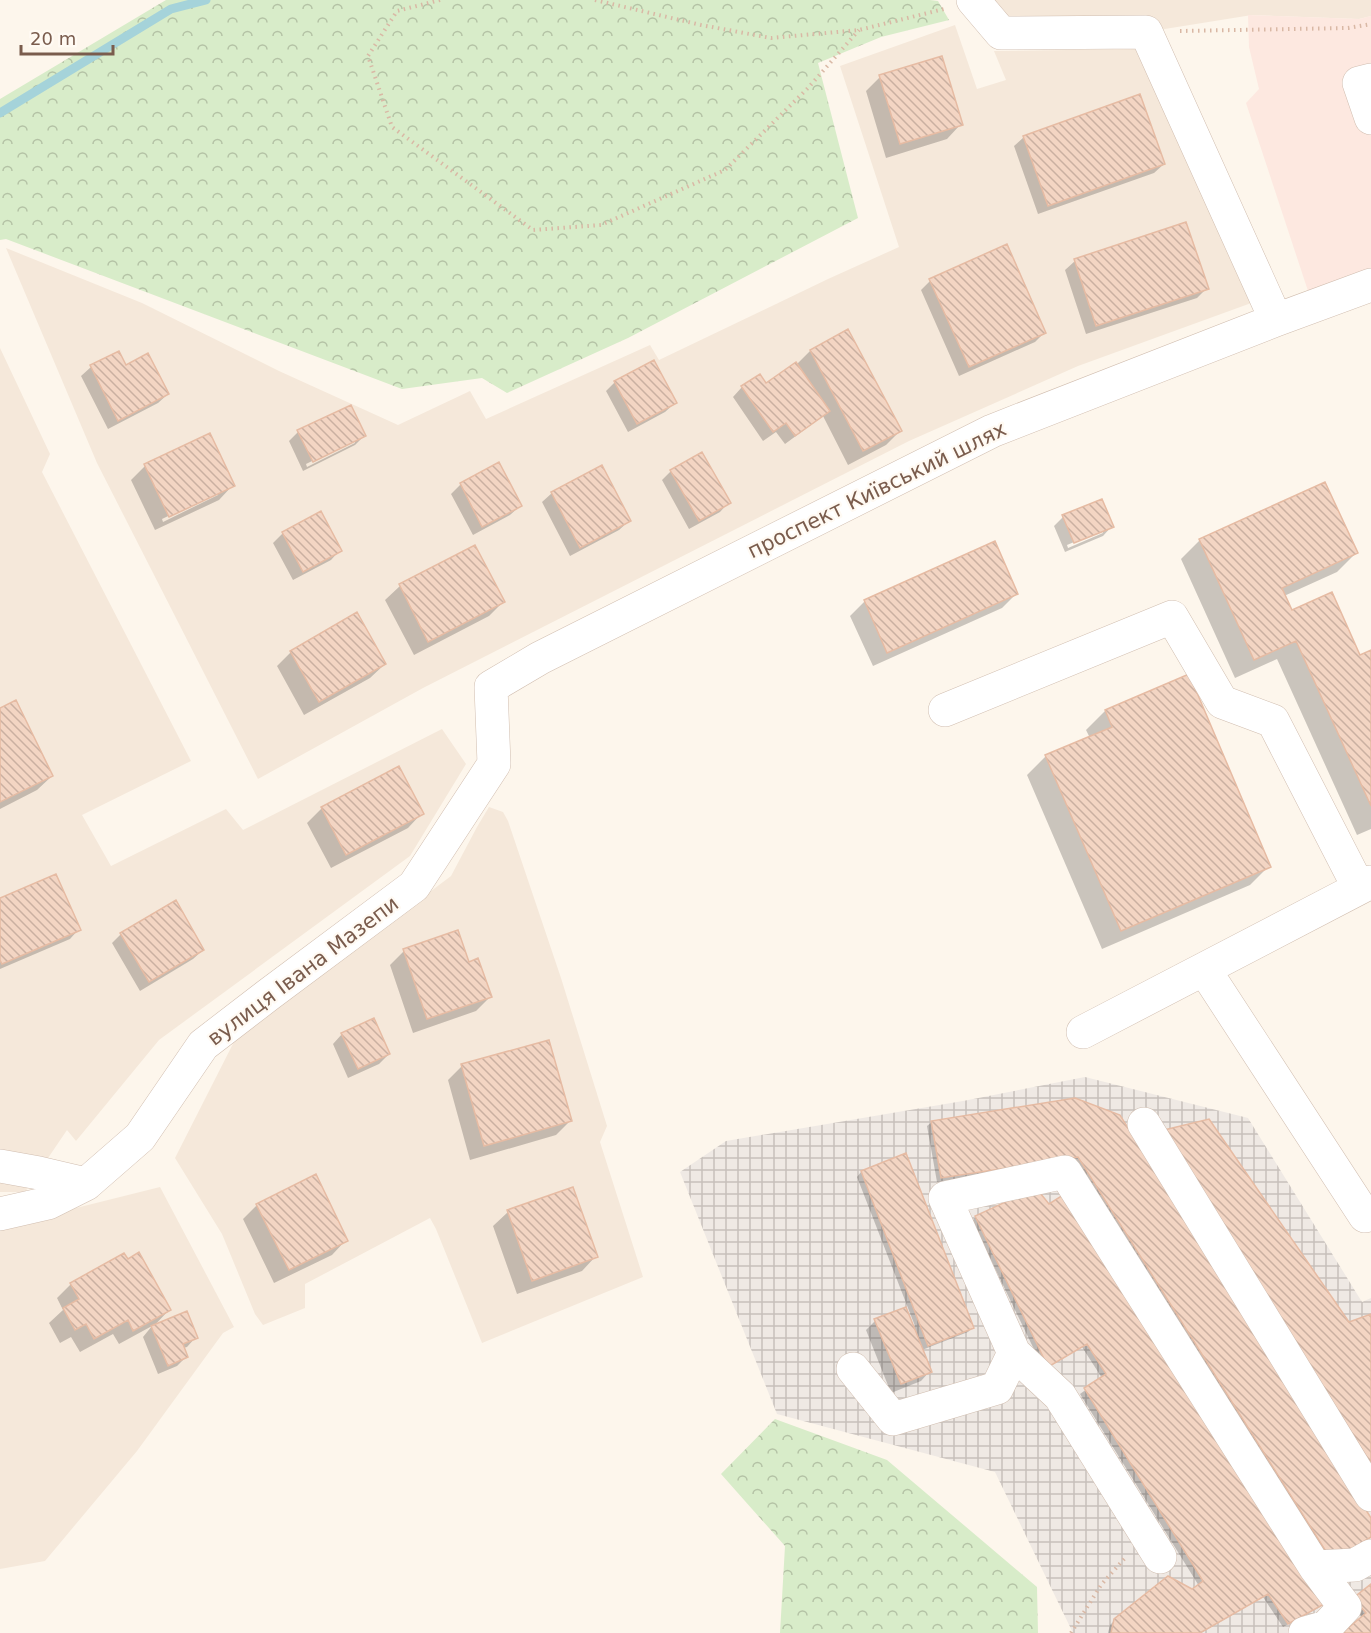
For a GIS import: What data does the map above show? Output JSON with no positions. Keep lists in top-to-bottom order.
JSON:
{
  "streets": {
    "street": ["проспект Київський шлях", "вулиця Івана Мазепи"]
  },
  "crossings": [
    ["проспект Київський шлях", "вулиця Івана Мазепи"]
  ],
  "scale_bar": "20 m"
}
